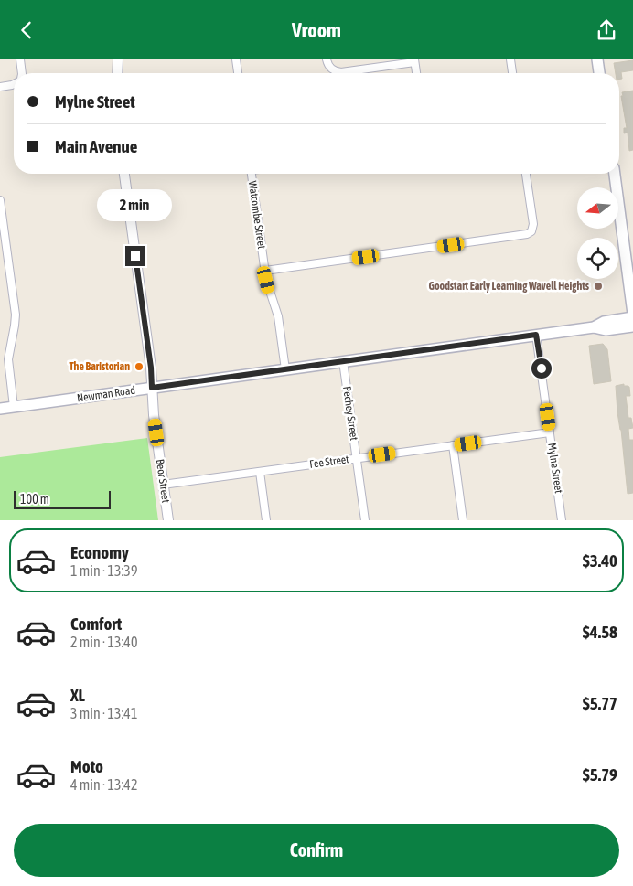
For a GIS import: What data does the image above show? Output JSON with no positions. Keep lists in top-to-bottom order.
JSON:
{
  "streets": {
    "main road": ["Newman Road"],
    "street": [
      "Watcombe Street",
      "Pechey Street",
      "Fee Street",
      "Mylne Street",
      "Beor Street"
    ]
  },
  "crossings": [
    ["Watcombe Street", "Newman Road"],
    ["Newman Road", "Pechey Street"],
    ["Newman Road", "Mylne Street"],
    ["Newman Road", "Beor Street"],
    ["Pechey Street", "Fee Street"],
    ["Fee Street", "Mylne Street"],
    ["Fee Street", "Beor Street"]
  ],
  "places": ["Goodstart Early Learning Wavell Heights", "The Baristorian"],
  "scale_bar": "100 m",
  "north": "left",
  "page": {
    "header": "Vroom",
    "banner": ["Mylne Street", "Main Avenue"],
    "bubble": "2 min",
    "scale": "100 m",
    "list": [
      {
        "name": "Economy",
        "note": "1 min · 13:39",
        "value": "$3.40"
      },
      {
        "name": "Comfort",
        "note": "2 min · 13:40",
        "value": "$4.58"
      },
      {
        "name": "XL",
        "note": "3 min · 13:41",
        "value": "$5.77"
      },
      {
        "name": "Moto",
        "note": "4 min · 13:42",
        "value": "$5.79"
      }
    ],
    "buttons": "Confirm"
  }
}
